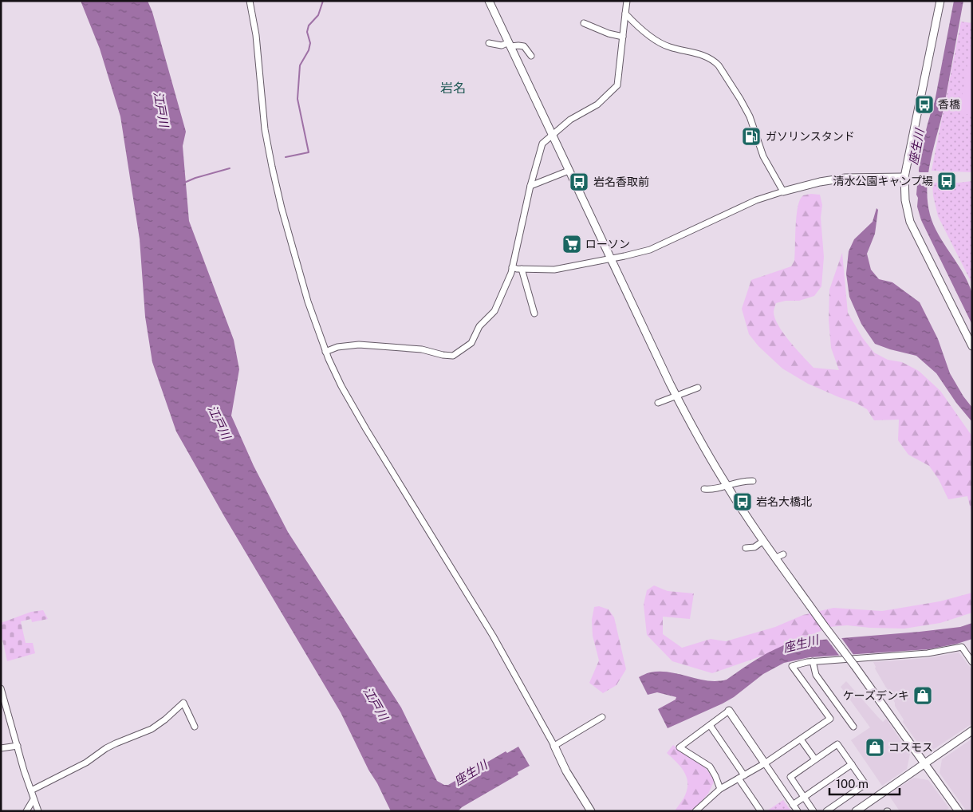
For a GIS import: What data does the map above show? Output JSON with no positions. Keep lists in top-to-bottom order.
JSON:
{
  "districts": ["岩名"],
  "water": ["江戸川", "座生川"],
  "places": {
    "bus stop": [
      "香橋",
      "清水公園キャンプ場",
      "岩名香取前",
      "岩名大橋北"
    ],
    "fuel station": ["ガソリンスタンド"],
    "supermarket": ["ローソン"],
    "shop": ["ケーズデンキ", "コスモス"]
  },
  "scale_bar": "100 m"
}
